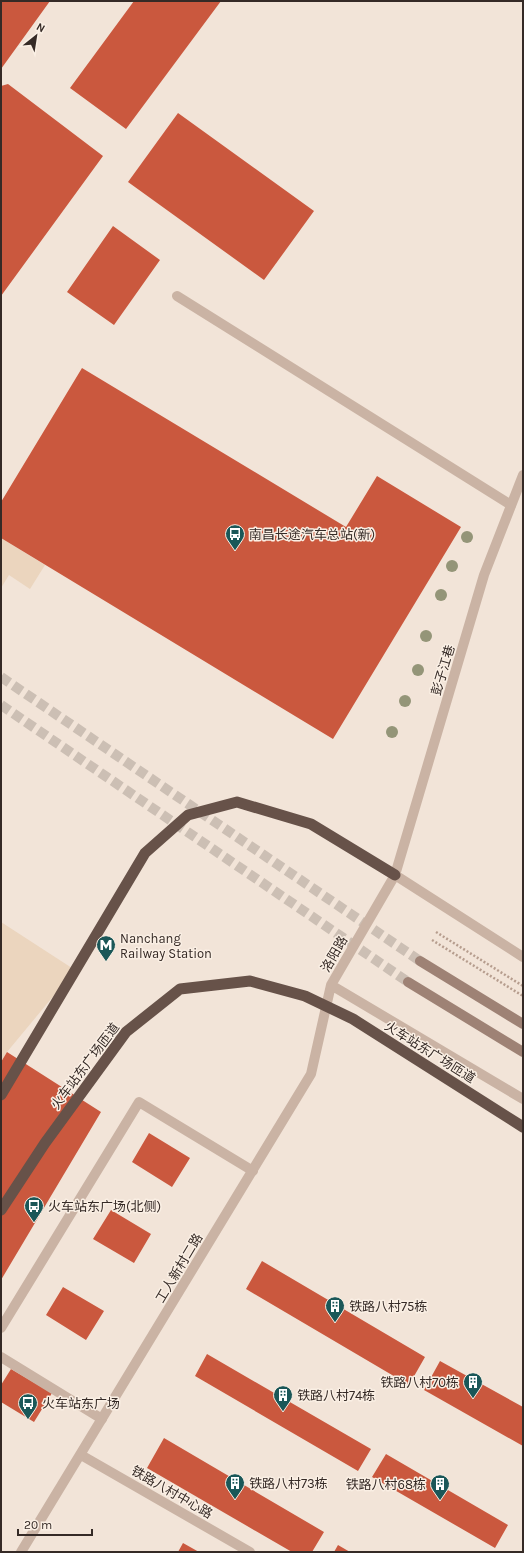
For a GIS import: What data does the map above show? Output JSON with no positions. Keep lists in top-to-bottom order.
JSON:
{
  "streets": {
    "highway": ["火车站东广场匝道"],
    "street": [
      "彭子江巷",
      "洛阳路",
      "工人新村二路",
      "铁路八村中心路"
    ]
  },
  "crossings": [
    ["彭子江巷", "洛阳路"],
    ["洛阳路", "工人新村二路"],
    ["工人新村二路", "铁路八村中心路"]
  ],
  "places": {
    "bus stop": ["南昌长途汽车总站(新)", "火车站东广场(北侧)", "火车站东广场"],
    "metro station": ["Nanchang Railway Station"],
    "building": [
      "铁路八村75栋",
      "铁路八村70栋",
      "铁路八村74栋",
      "铁路八村73栋",
      "铁路八村68栋"
    ]
  },
  "scale_bar": "20 m",
  "north": "top right"
}
